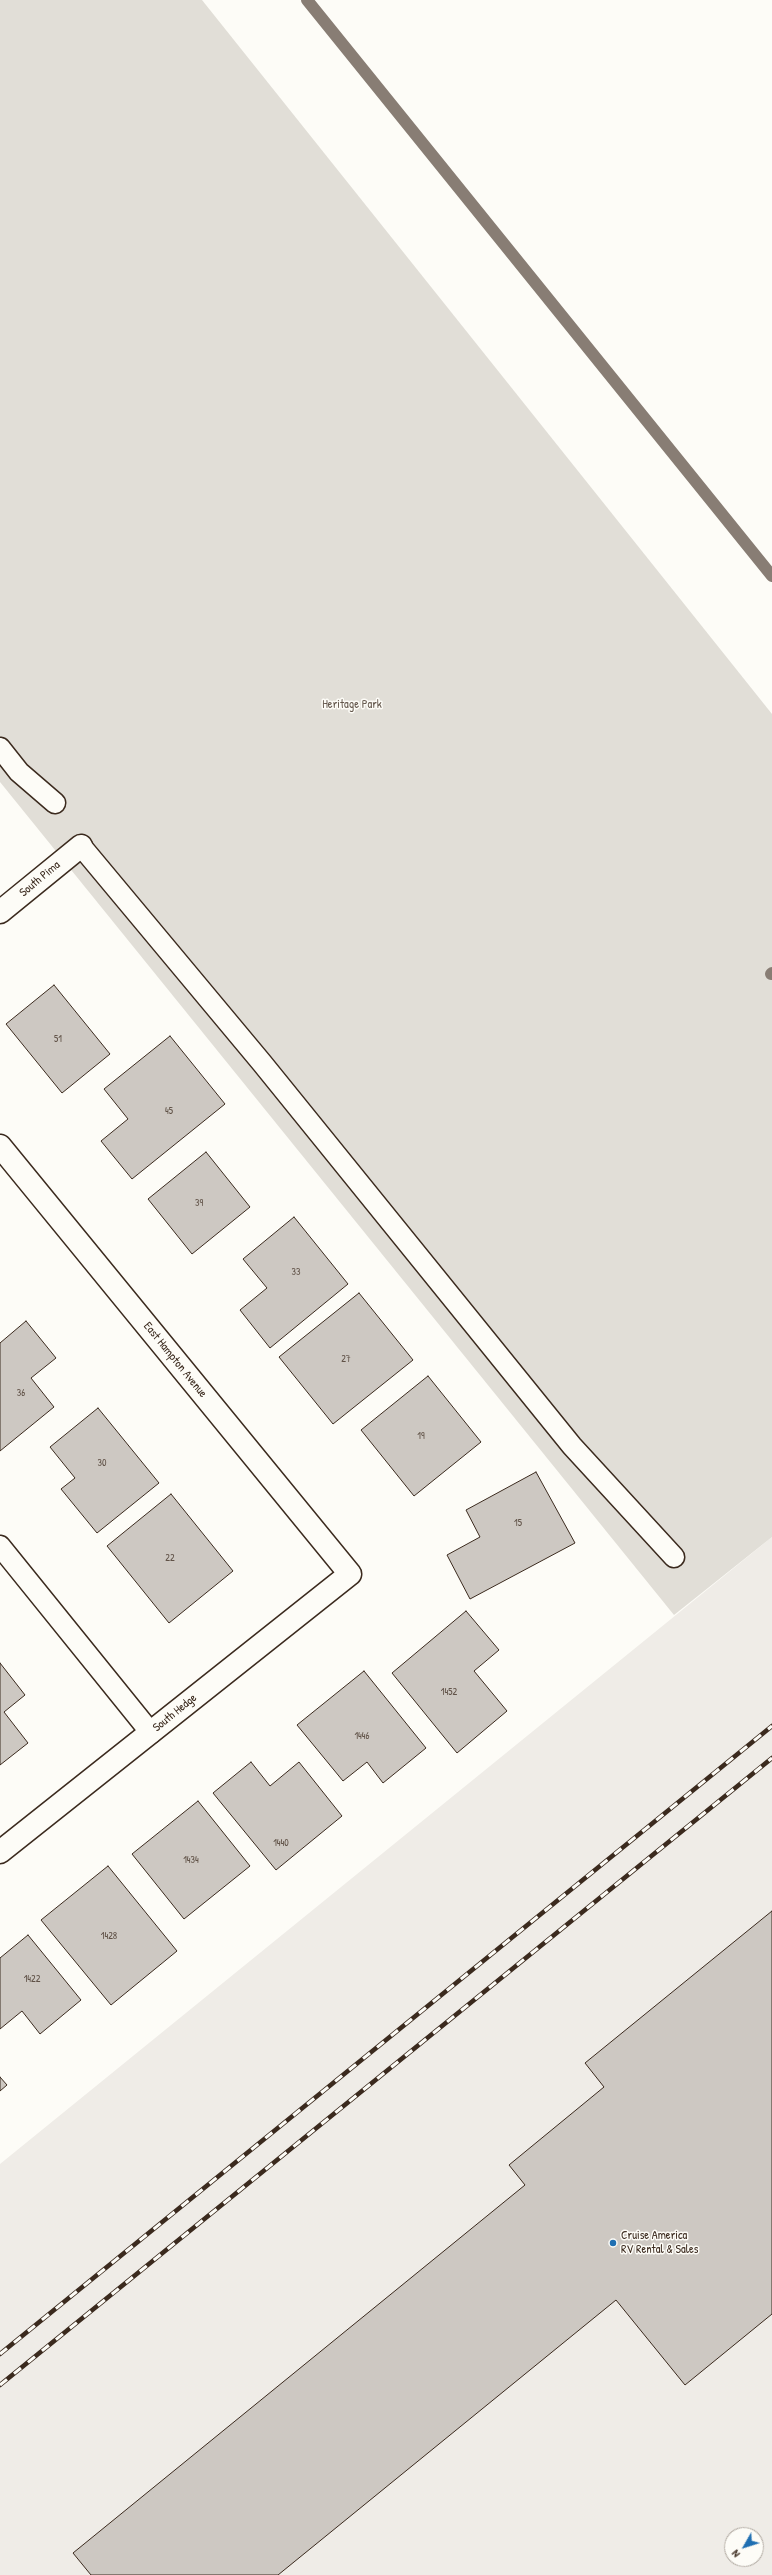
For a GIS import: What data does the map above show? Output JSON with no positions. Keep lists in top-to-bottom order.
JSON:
{
  "streets": {
    "street": ["South Pima", "East Hampton Avenue", "South Hedge"]
  },
  "crossings": [
    ["East Hampton Avenue", "South Hedge"]
  ],
  "parks": ["Heritage Park"],
  "places": ["Cruise America RV Rental & Sales"],
  "house_numbers": [
    "51",
    "45",
    "39",
    "33",
    "27",
    "36",
    "19",
    "30",
    "15",
    "22",
    "1452",
    "1446",
    "1440",
    "1434",
    "1428",
    "1422"
  ],
  "north": "bottom left"
}
